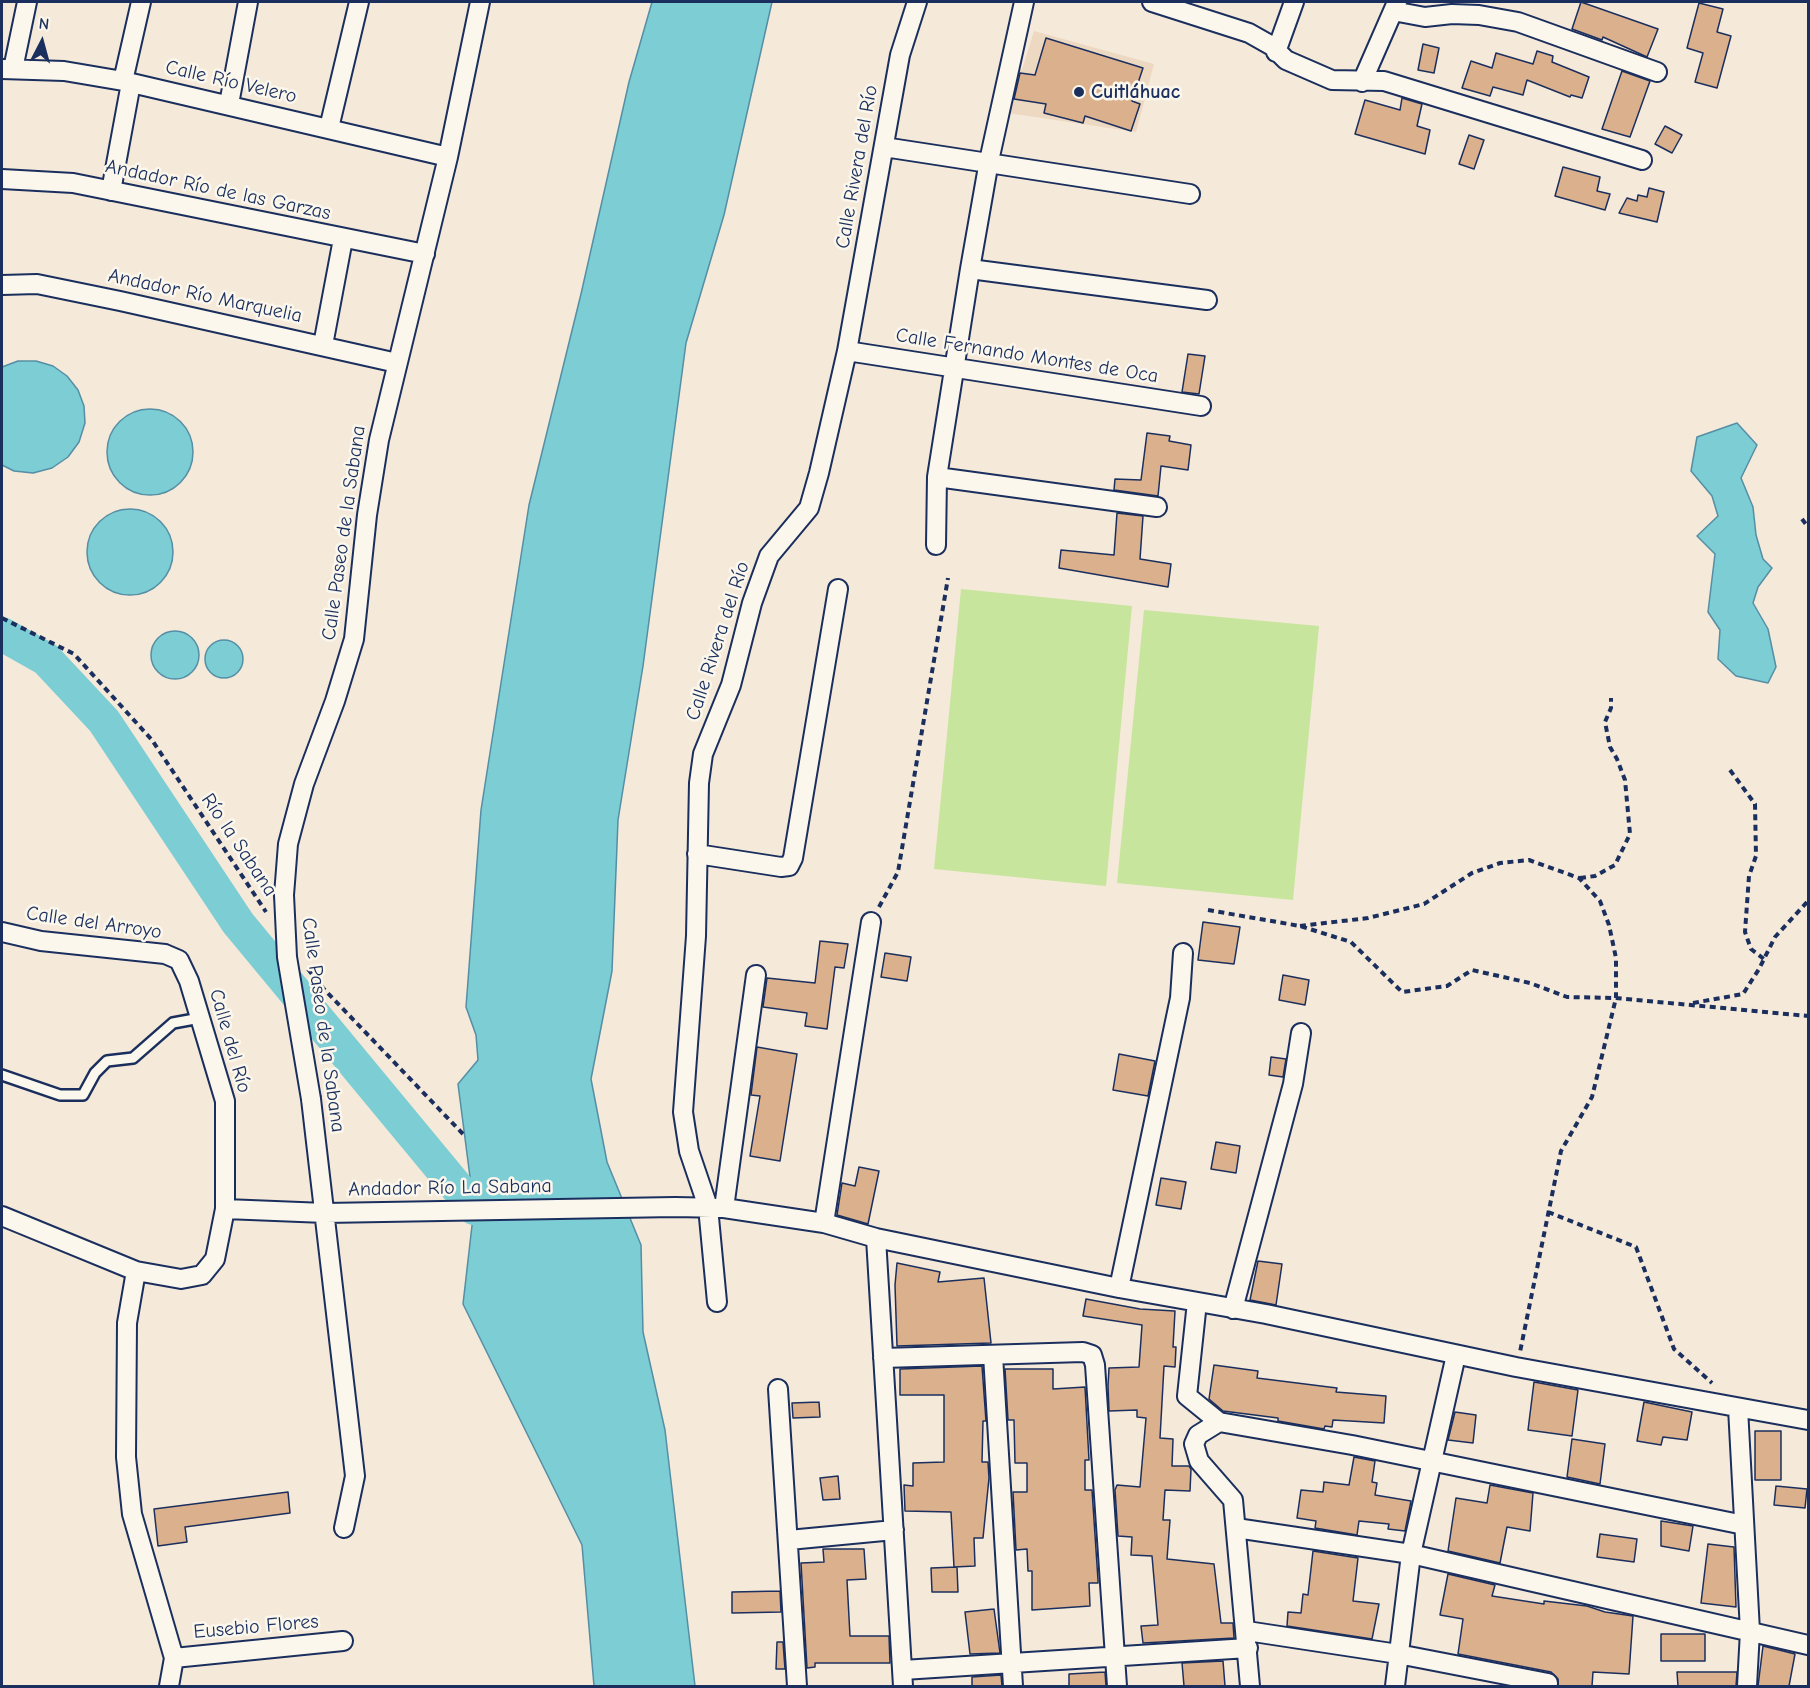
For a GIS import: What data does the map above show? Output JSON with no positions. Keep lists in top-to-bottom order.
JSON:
{
  "streets": {
    "street": [
      "Calle Río Velero",
      "Calle Rivera del Río",
      "Andador Río de las Garzas",
      "Andador Río Marquelia",
      "Calle Fernando Montes de Oca",
      "Calle Paseo de la Sabana",
      "Calle del Arroyo",
      "Calle del Río",
      "Andador Río La Sabana",
      "Eusebio Flores"
    ],
    "path": ["Río la Sabana"]
  },
  "crossings": [
    ["Calle Río Velero", "Calle Paseo de la Sabana"],
    ["Calle Rivera del Río", "Calle Fernando Montes de Oca"],
    ["Calle Rivera del Río", "Andador Río La Sabana"],
    ["Andador Río de las Garzas", "Calle Paseo de la Sabana"],
    ["Andador Río Marquelia", "Calle Paseo de la Sabana"],
    ["Calle Paseo de la Sabana", "Andador Río La Sabana"],
    ["Calle del Arroyo", "Calle del Río"],
    ["Calle del Río", "Andador Río La Sabana"]
  ],
  "places": ["Cuitláhuac"],
  "north": "top"
}
